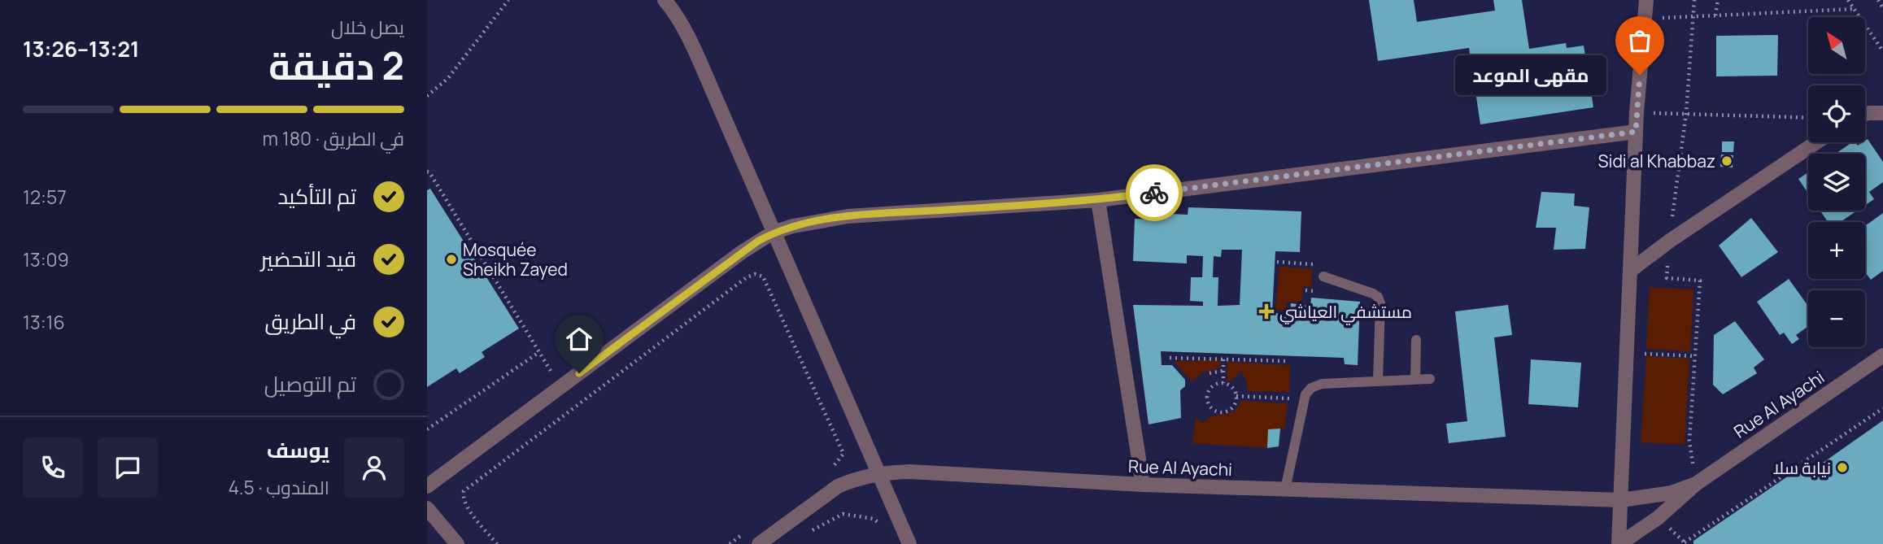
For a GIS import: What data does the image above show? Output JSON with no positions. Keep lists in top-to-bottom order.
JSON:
{
  "streets": {
    "street": ["Rue Al Ayachi"]
  },
  "places": {
    "other": [
      "مقهى الموعد",
      "Sidi al Khabbaz",
      "Mosquée Sheikh Zayed",
      "نيابة سلا"
    ],
    "health": ["مستشفي العياشي"]
  },
  "north": "top left",
  "page": {
    "heading": ["2 دقيقة", "يصل خلال", "13:21–13:26"],
    "panel": ["يوسف", "المندوب · 4.5"],
    "map_buttons": ["+", "−"],
    "bubble": "مقهى الموعد",
    "bar": "في الطريق · 180 m",
    "list": [
      ["تم التأكيد", "12:57"],
      ["قيد التحضير", "13:09"],
      ["في الطريق", "13:16"],
      "تم التوصيل"
    ]
  }
}
